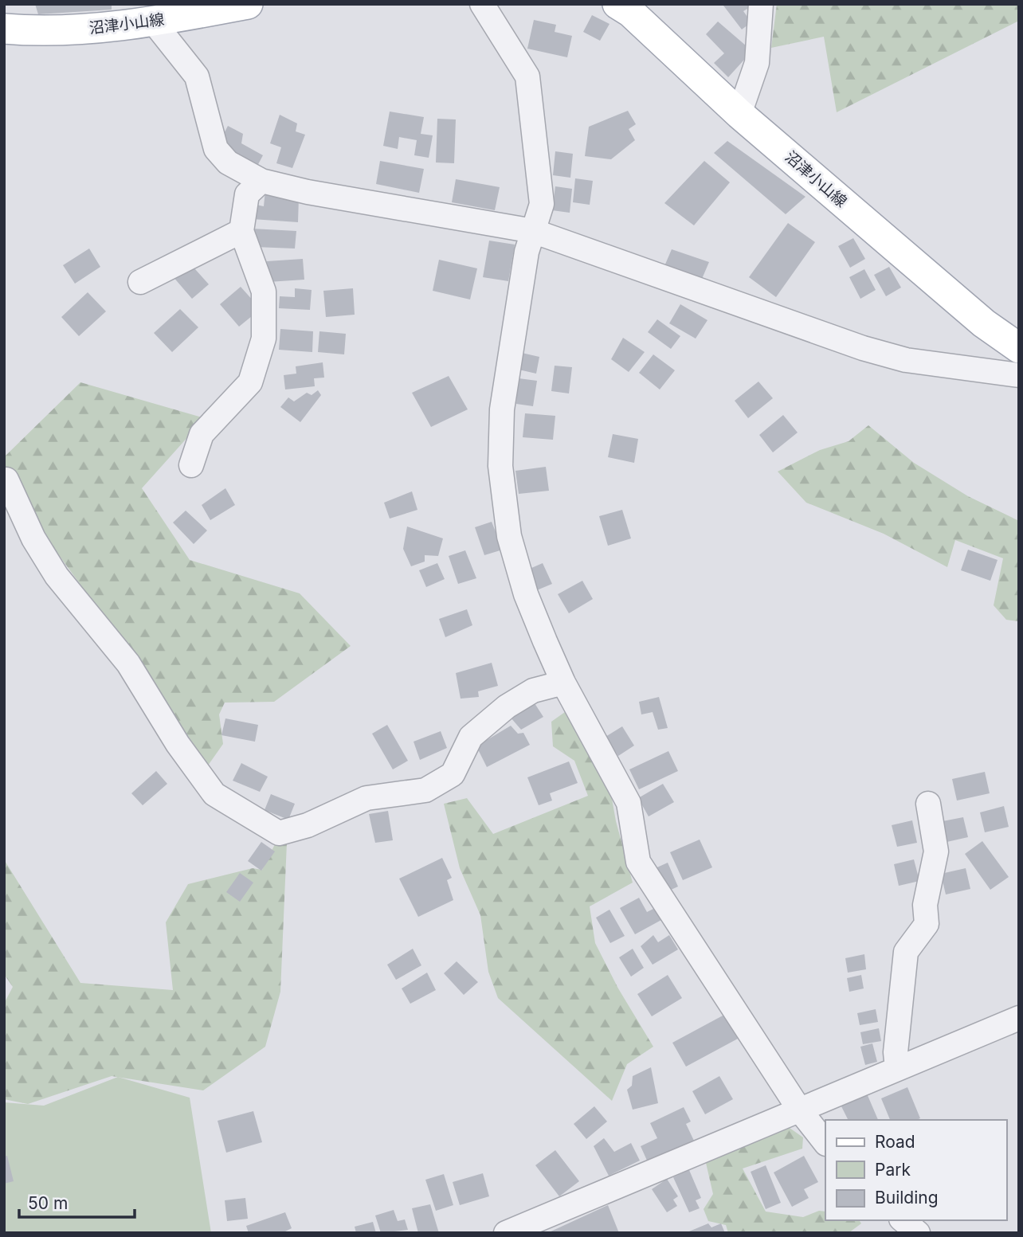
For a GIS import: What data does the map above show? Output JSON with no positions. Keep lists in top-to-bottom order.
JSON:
{
  "streets": {
    "main road": ["沼津小山線"]
  },
  "legend": ["Road", "Park", "Building"],
  "scale_bar": "50 m"
}
